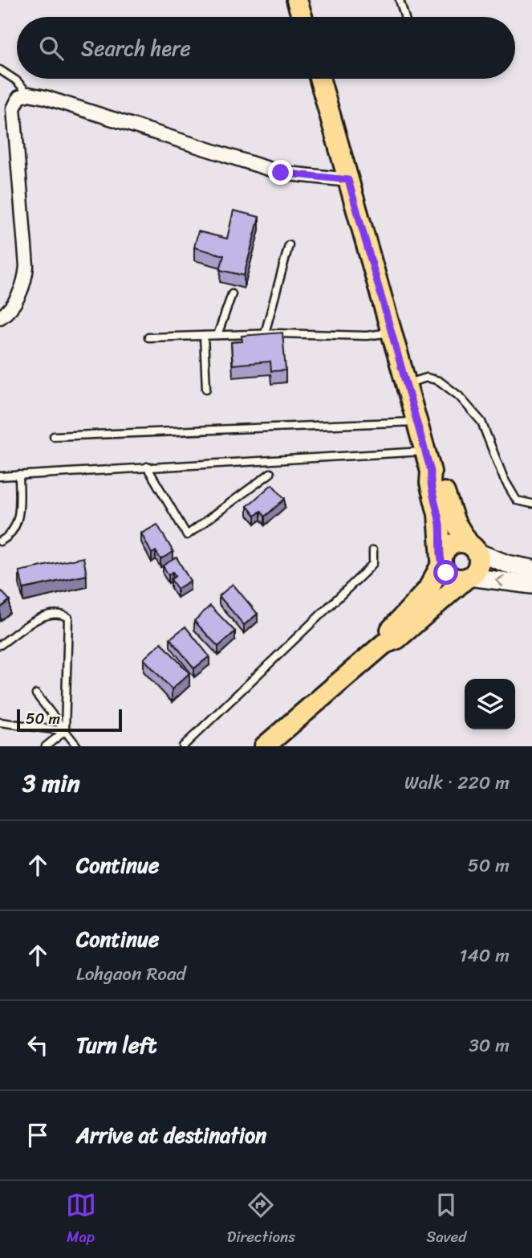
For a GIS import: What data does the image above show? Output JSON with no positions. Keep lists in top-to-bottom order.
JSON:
{
  "scale_bar": "50 m",
  "page": {
    "search": "Search here",
    "scale": "50 m",
    "heading": ["3 min", "Walk · 220 m"],
    "list": [
      ["Continue", "50 m"],
      ["Continue", "Lohgaon Road", "140 m"],
      ["Turn left", "30 m"],
      "Arrive at destination"
    ],
    "nav": ["Map", "Directions", "Saved"]
  }
}
